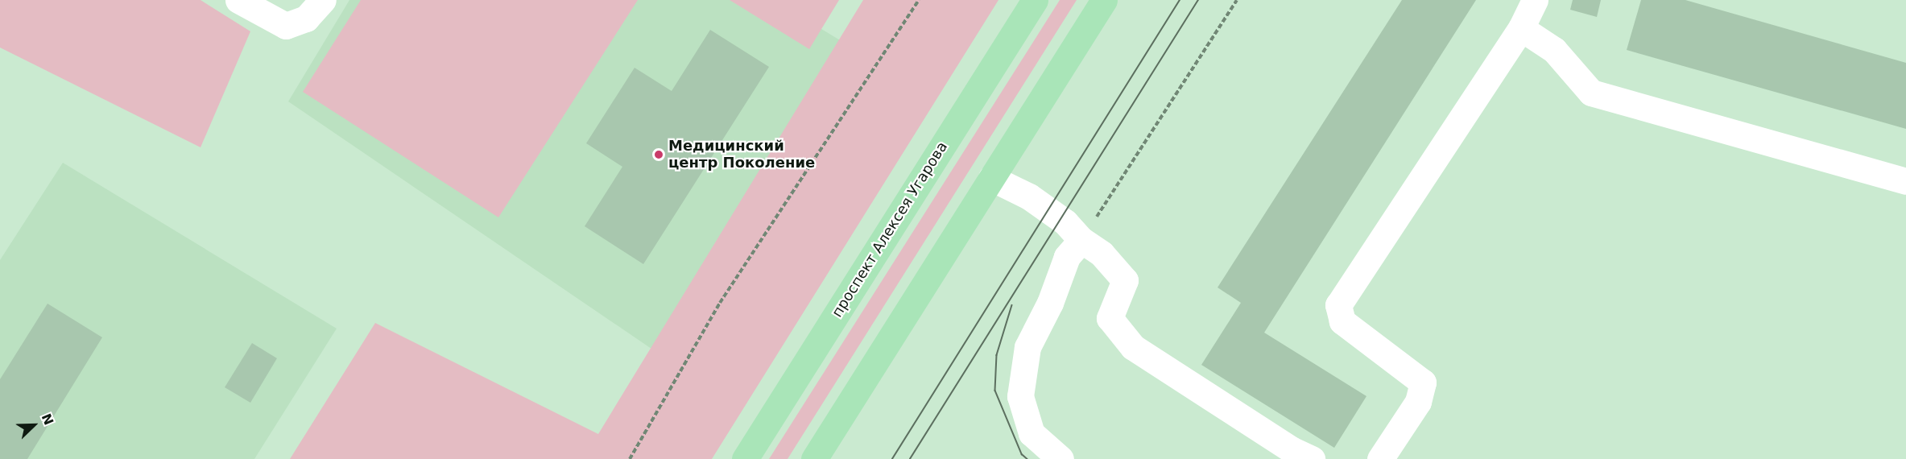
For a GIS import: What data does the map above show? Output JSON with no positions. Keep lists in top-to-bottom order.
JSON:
{
  "streets": {
    "main road": ["проспект Алексея Угарова"]
  },
  "places": ["Медицинский центр Поколение"],
  "north": "top right"
}
